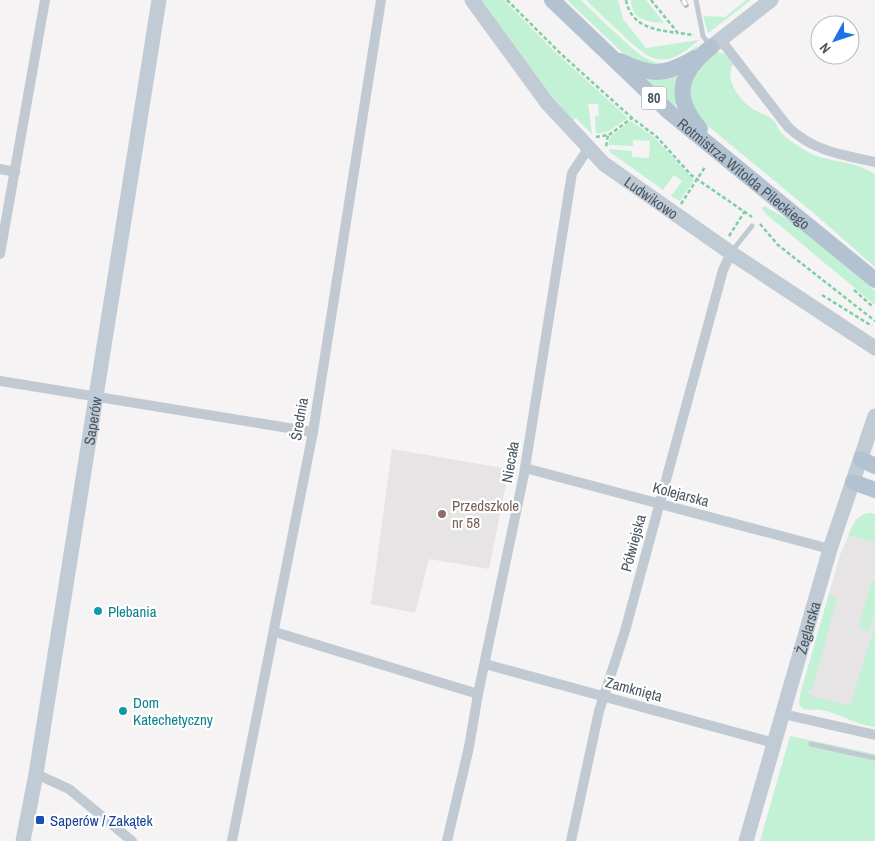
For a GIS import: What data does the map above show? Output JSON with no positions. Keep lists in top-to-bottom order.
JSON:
{
  "streets": {
    "main road": ["80", "Rotmistrza Witolda Pileckiego"],
    "street": [
      "Ludwikowo",
      "Średnia",
      "Saperów",
      "Niecała",
      "Kolejarska",
      "Półwiejska",
      "Żeglarska",
      "Zamknięta"
    ]
  },
  "crossings": [
    ["Ludwikowo", "Niecała"],
    ["Ludwikowo", "Półwiejska"],
    ["Niecała", "Kolejarska"],
    ["Niecała", "Zamknięta"],
    ["Kolejarska", "Półwiejska"],
    ["Kolejarska", "Żeglarska"],
    ["Półwiejska", "Zamknięta"],
    ["Żeglarska", "Zamknięta"]
  ],
  "places": {
    "other": ["Przedszkole nr 58", "Plebania", "Dom Katechetyczny"],
    "transit": ["Saperów / Zakątek"]
  },
  "north": "bottom left"
}
